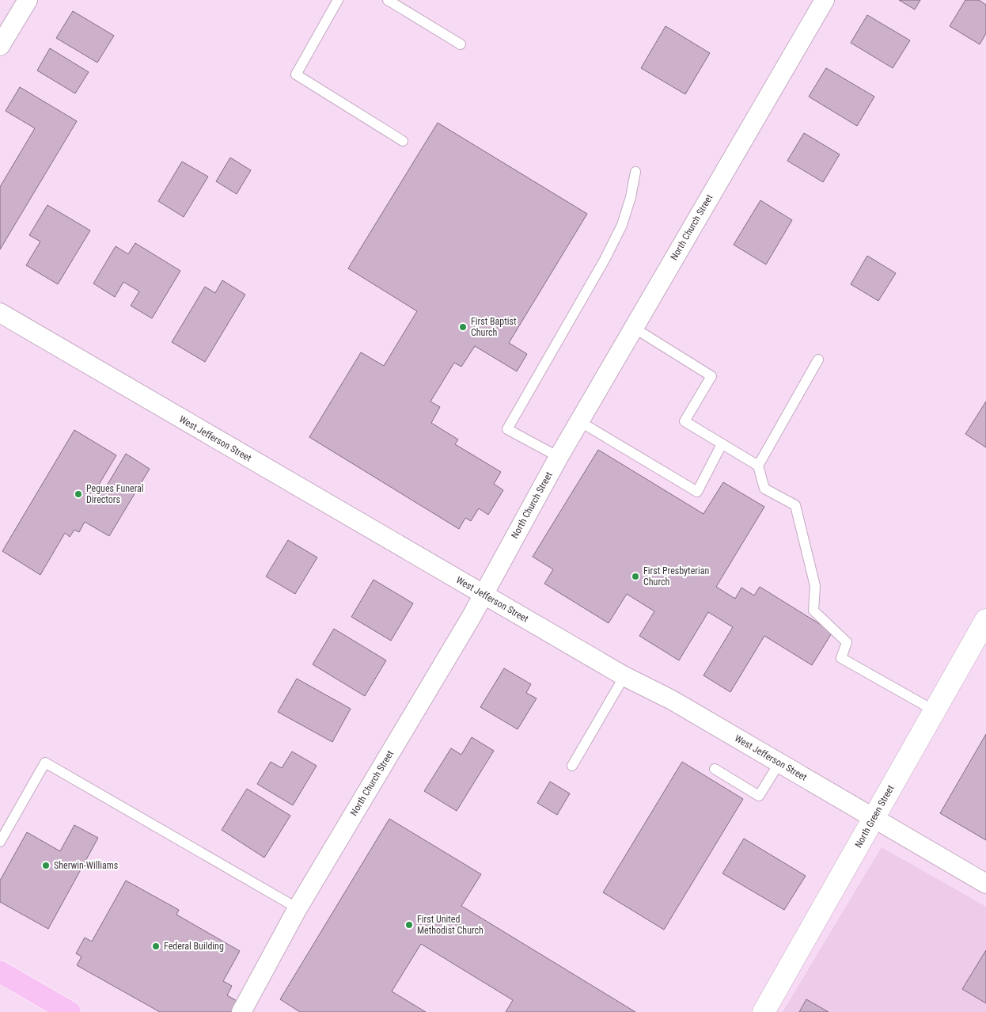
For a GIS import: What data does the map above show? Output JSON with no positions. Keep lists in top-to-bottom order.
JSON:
{
  "streets": {
    "street": ["North Church Street", "West Jefferson Street", "North Green Street"]
  },
  "crossings": [
    ["North Church Street", "West Jefferson Street"],
    ["West Jefferson Street", "North Green Street"]
  ],
  "places": [
    "First Baptist Church",
    "Pegues Funeral Directors",
    "First Presbyterian Church",
    "Sherwin-Williams",
    "First United Methodist Church",
    "Federal Building"
  ]
}
